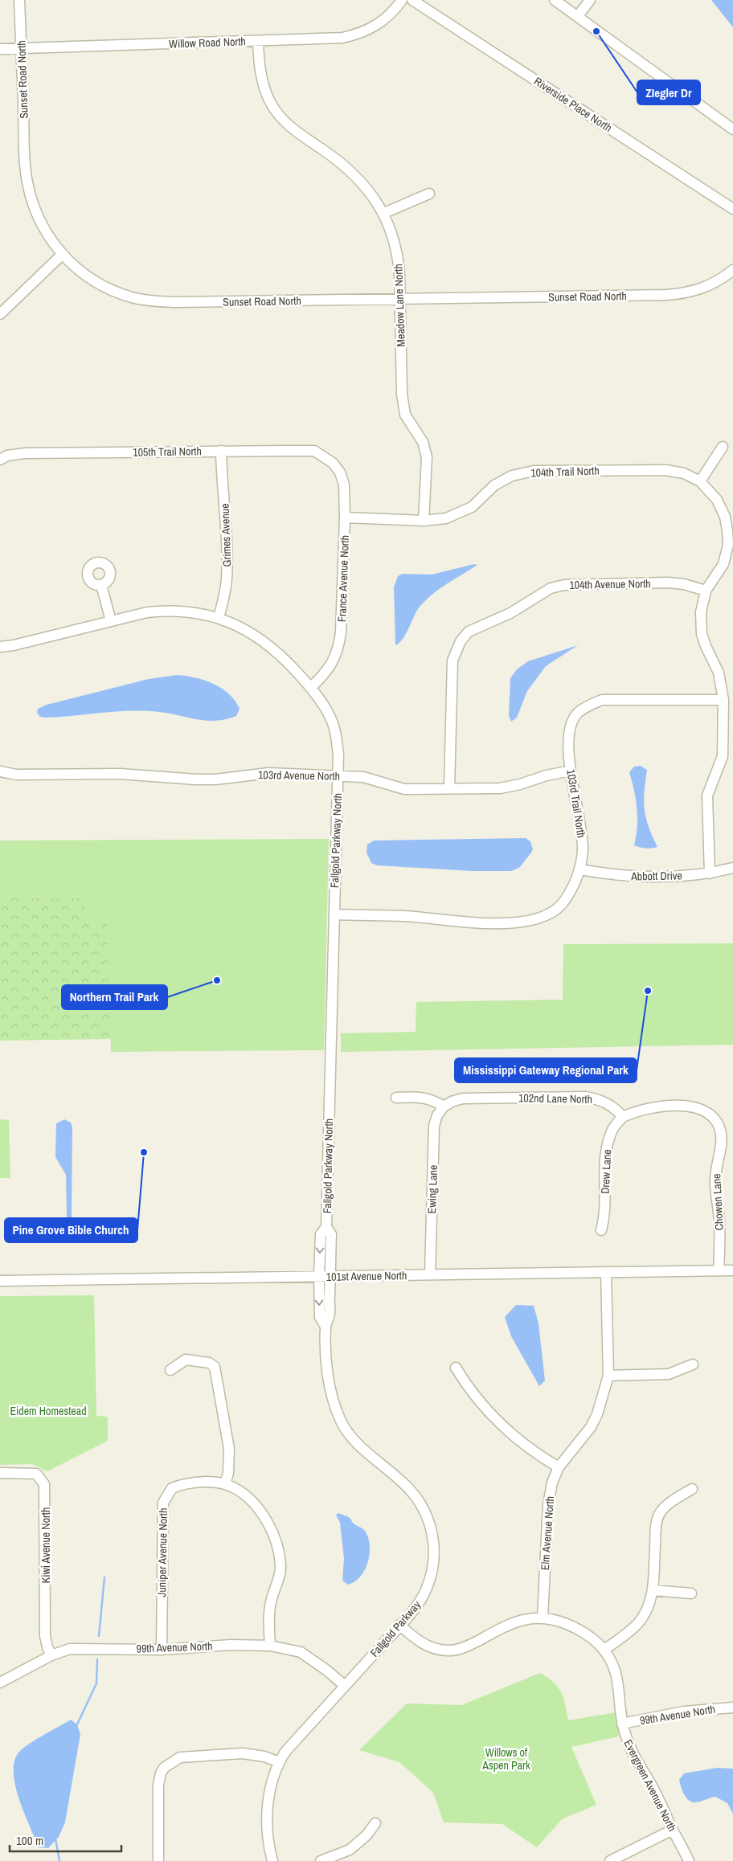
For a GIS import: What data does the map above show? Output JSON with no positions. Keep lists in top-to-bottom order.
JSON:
{
  "streets": {
    "street": [
      "Willow Road North",
      "Sunset Road North",
      "Riverside Place North",
      "Meadow Lane North",
      "105th Trail North",
      "104th Trail North",
      "Grimes Avenue",
      "France Avenue North",
      "104th Avenue North",
      "103rd Avenue North",
      "103rd Trail North",
      "Fallgold Parkway North",
      "Abbott Drive",
      "102nd Lane North",
      "Drew Lane",
      "Ewing Lane",
      "Chowen Lane",
      "101st Avenue North",
      "Elm Avenue North",
      "Kiwi Avenue North",
      "Juniper Avenue North",
      "Fallgold Parkway",
      "99th Avenue North",
      "Evergreen Avenue North"
    ]
  },
  "crossings": [
    ["Willow Road North", "Sunset Road North"],
    ["Willow Road North", "Meadow Lane North"],
    ["Sunset Road North", "Meadow Lane North"],
    ["Meadow Lane North", "104th Trail North"],
    ["105th Trail North", "Grimes Avenue"],
    ["105th Trail North", "France Avenue North"],
    ["104th Trail North", "France Avenue North"],
    ["Grimes Avenue", "Fallgold Parkway North"],
    ["France Avenue North", "Fallgold Parkway North"],
    ["104th Avenue North", "103rd Avenue North"],
    ["103rd Avenue North", "103rd Trail North"],
    ["103rd Avenue North", "Fallgold Parkway North"],
    ["103rd Trail North", "Fallgold Parkway North"],
    ["103rd Trail North", "Abbott Drive"],
    ["Fallgold Parkway North", "101st Avenue North"],
    ["Fallgold Parkway North", "Fallgold Parkway"],
    ["102nd Lane North", "Drew Lane"],
    ["102nd Lane North", "Ewing Lane"],
    ["102nd Lane North", "Chowen Lane"],
    ["Drew Lane", "Chowen Lane"],
    ["Ewing Lane", "101st Avenue North"],
    ["Chowen Lane", "101st Avenue North"],
    ["101st Avenue North", "Elm Avenue North"],
    ["Elm Avenue North", "Evergreen Avenue North"],
    ["Kiwi Avenue North", "99th Avenue North"],
    ["Juniper Avenue North", "99th Avenue North"],
    ["Fallgold Parkway", "99th Avenue North"],
    ["Fallgold Parkway", "Evergreen Avenue North"],
    ["99th Avenue North", "Evergreen Avenue North"]
  ],
  "parks": ["Eidem Homestead", "Willows of Aspen Park"],
  "places": [
    "ZIegler Dr",
    "Northern Trail Park",
    "Mississippi Gateway Regional Park",
    "Pine Grove Bible Church"
  ],
  "scale_bar": "100 m"
}
